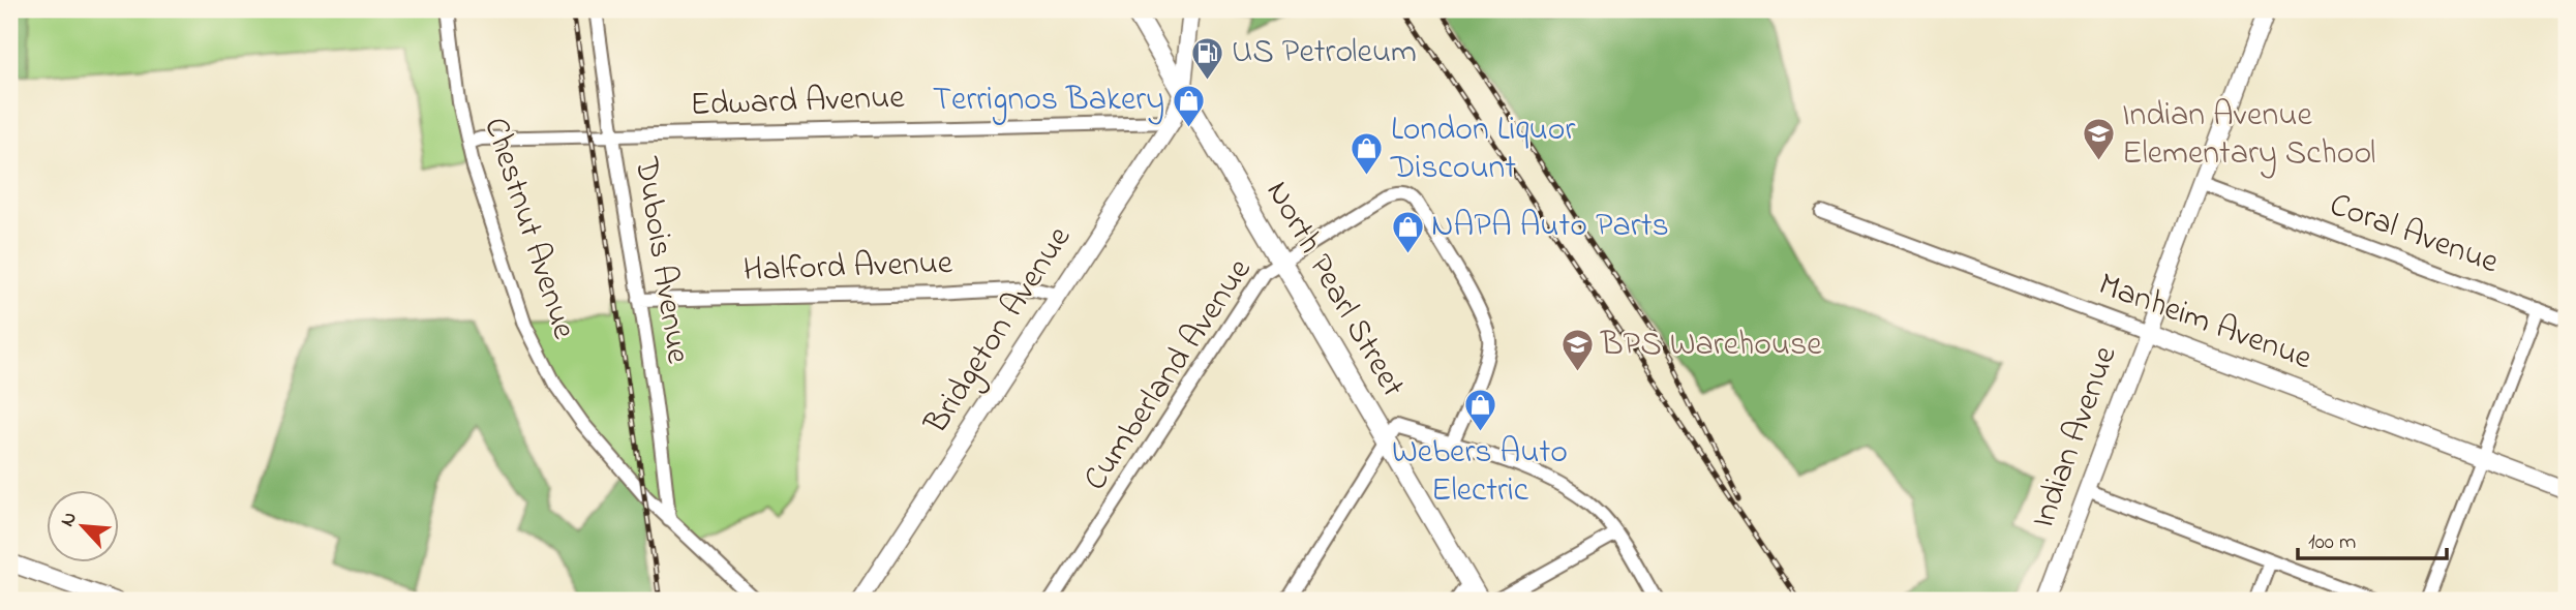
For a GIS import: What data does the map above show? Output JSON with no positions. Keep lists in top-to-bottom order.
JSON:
{
  "streets": {
    "main road": ["North Pearl Street"],
    "street": [
      "Edward Avenue",
      "Chestnut Avenue",
      "Coral Avenue",
      "Dubois Avenue",
      "Halford Avenue",
      "Manheim Avenue",
      "Bridgeton Avenue",
      "Cumberland Avenue",
      "Indian Avenue"
    ]
  },
  "crossings": [
    ["Edward Avenue", "Chestnut Avenue"],
    ["Edward Avenue", "Dubois Avenue"],
    ["Edward Avenue", "Bridgeton Avenue"],
    ["Chestnut Avenue", "Dubois Avenue"],
    ["Coral Avenue", "Indian Avenue"],
    ["Dubois Avenue", "Halford Avenue"],
    ["Halford Avenue", "Bridgeton Avenue"],
    ["North Pearl Street", "Bridgeton Avenue"],
    ["North Pearl Street", "Cumberland Avenue"],
    ["Manheim Avenue", "Indian Avenue"]
  ],
  "places": {
    "fuel station": ["US Petroleum"],
    "shop": [
      "Terrignos Bakery",
      "London Liquor Discount",
      "NAPA Auto Parts",
      "Webers Auto Electric"
    ],
    "school or university": ["Indian Avenue Elementary School", "BPS Warehouse"]
  },
  "scale_bar": "100 m",
  "north": "top left"
}
